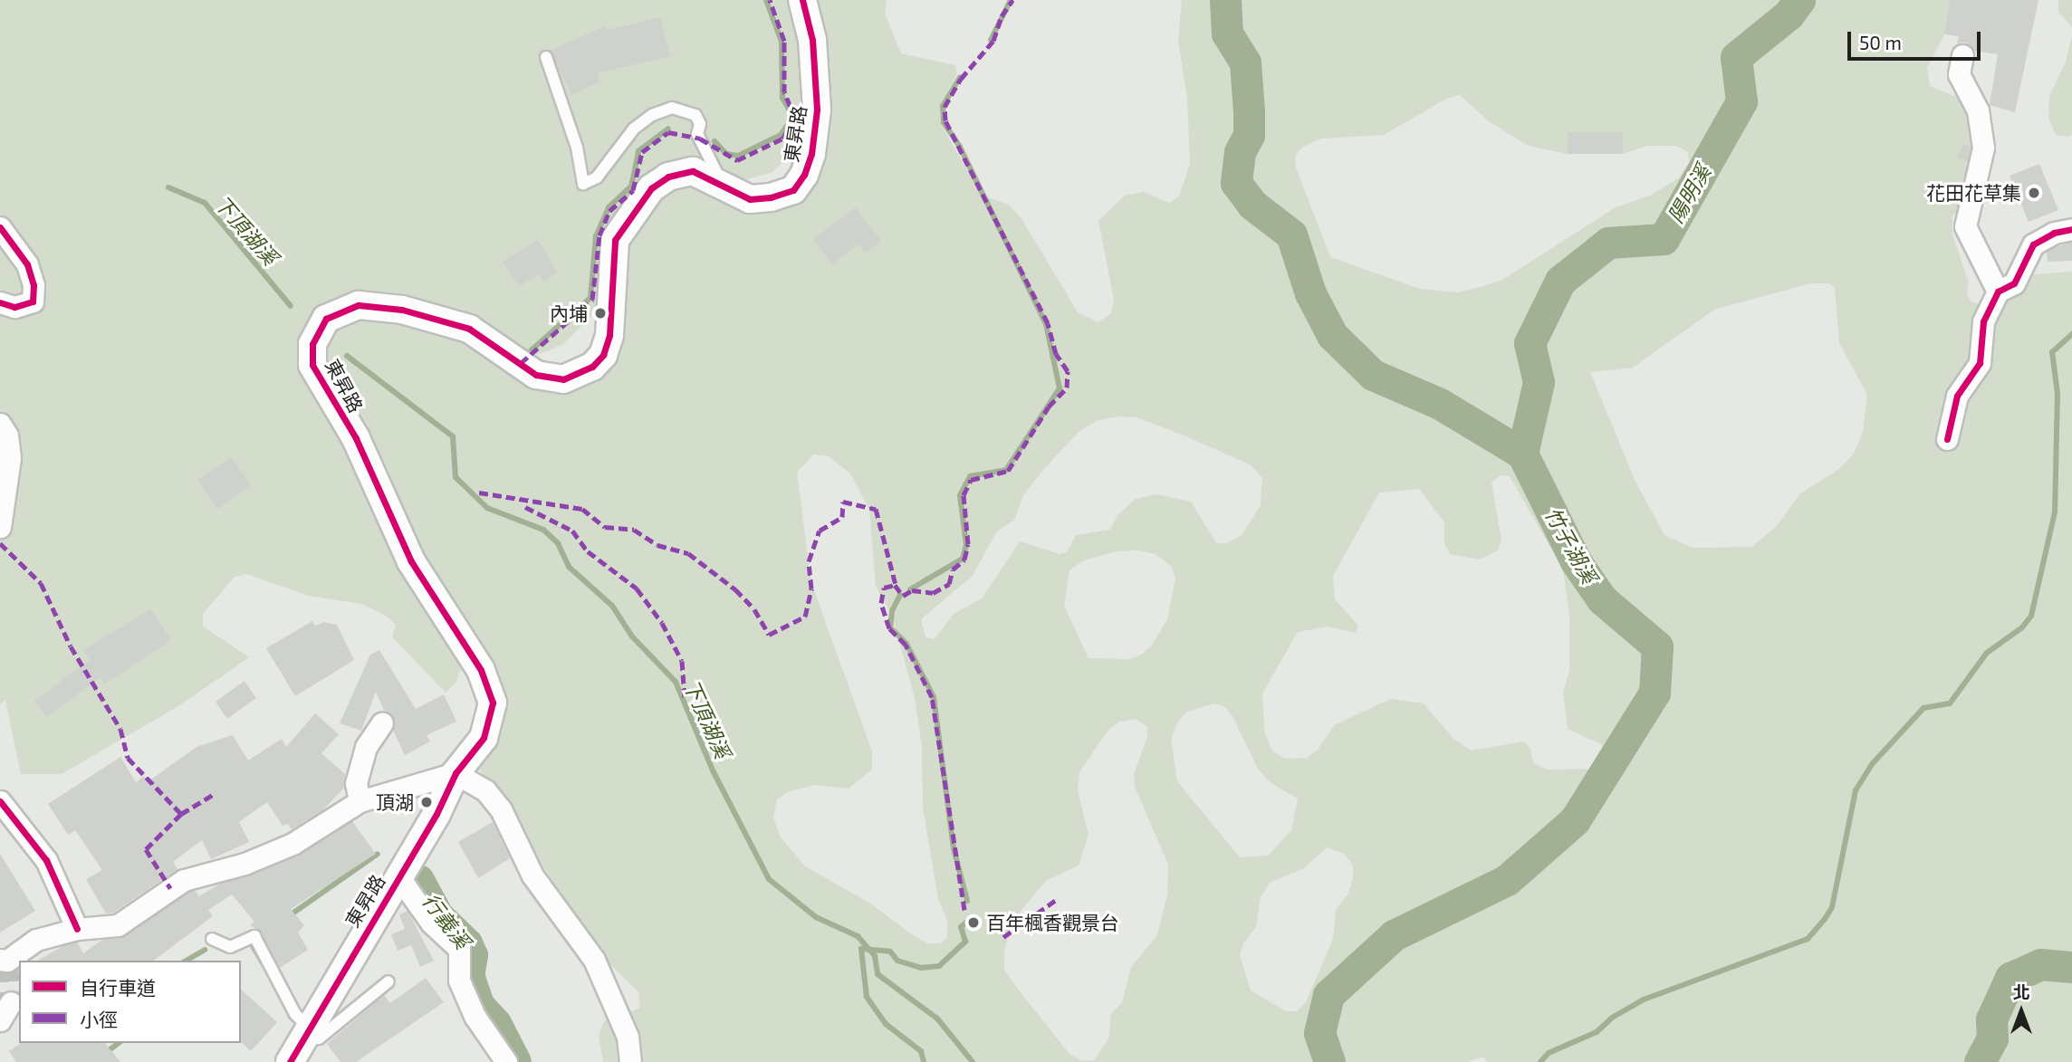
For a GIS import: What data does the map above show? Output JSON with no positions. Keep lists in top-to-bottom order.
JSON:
{
  "streets": {
    "street": ["東昇路"]
  },
  "water": [
    "陽明溪",
    "下頂湖溪",
    "竹子湖溪",
    "行義溪"
  ],
  "places": [
    "花田花草集",
    "內埔",
    "頂湖",
    "百年楓香觀景台"
  ],
  "legend": ["自行車道", "小徑"],
  "scale_bar": "50 m",
  "north": "top"
}
